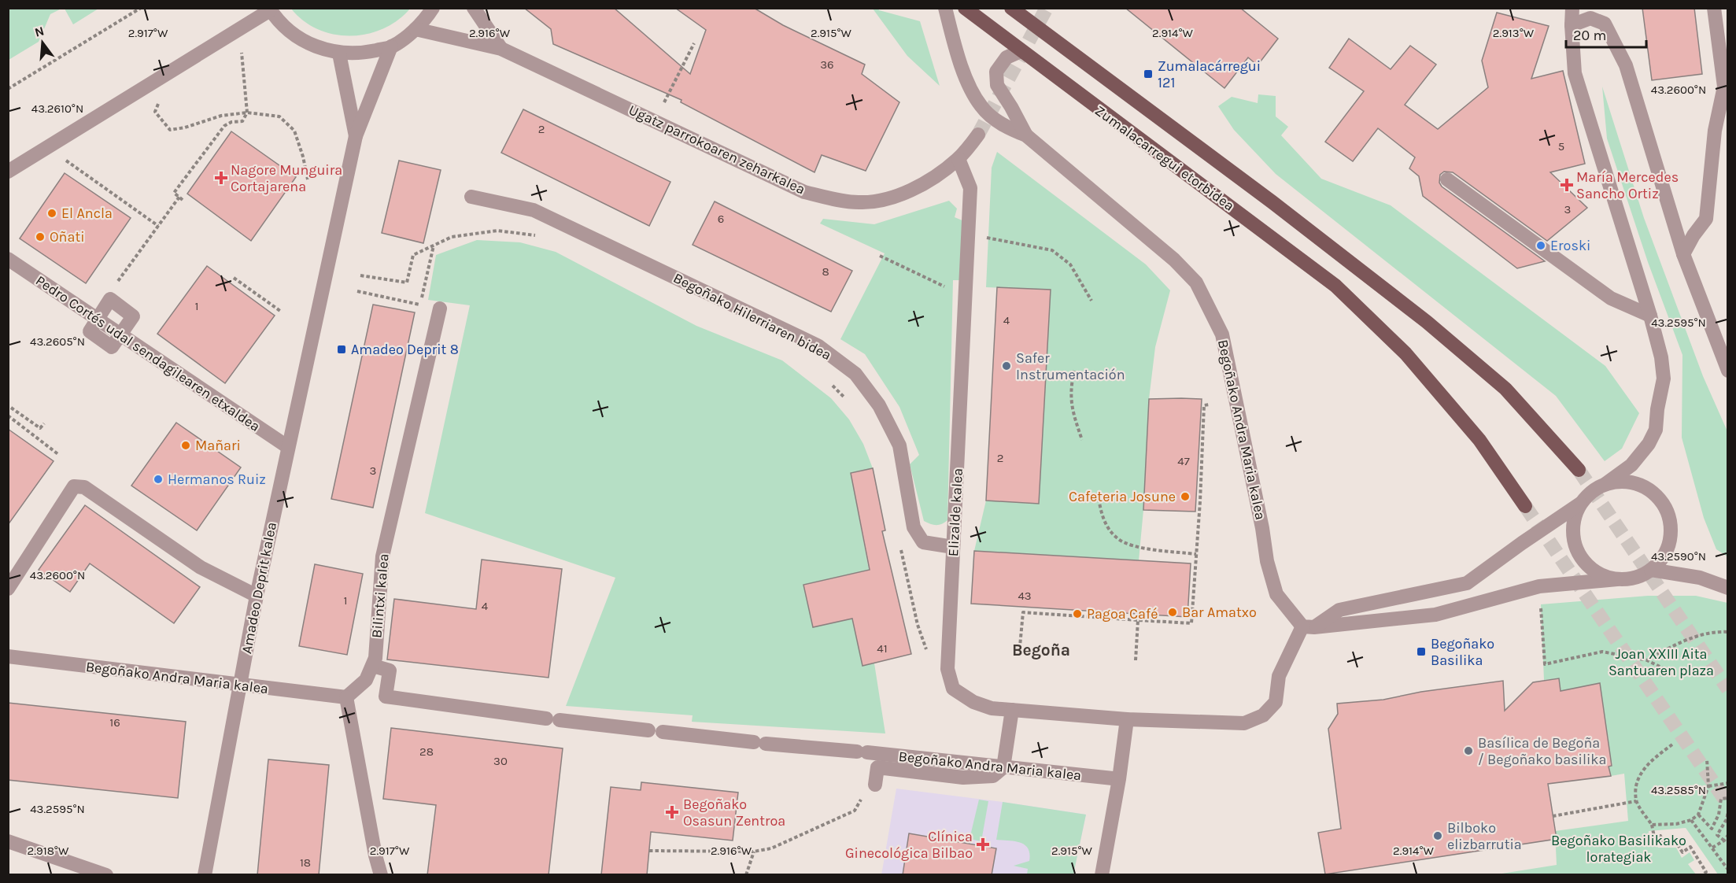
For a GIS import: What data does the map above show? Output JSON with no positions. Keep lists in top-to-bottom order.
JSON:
{
  "streets": {
    "main road": ["Zumalacarregui etorbidea"],
    "street": [
      "Ugatz parrokoaren zeharkalea",
      "Begoñako Hilerriaren bidea",
      "Pedro Cortés udal sendagilearen etxaldea",
      "Begoñako Andra Maria kalea",
      "Elizalde kalea",
      "Amadeo Deprit kalea",
      "Bilintxi kalea"
    ]
  },
  "crossings": [
    ["Ugatz parrokoaren zeharkalea", "Elizalde kalea"],
    ["Zumalacarregui etorbidea", "Begoñako Andra Maria kalea"],
    ["Begoñako Hilerriaren bidea", "Elizalde kalea"],
    ["Pedro Cortés udal sendagilearen etxaldea", "Amadeo Deprit kalea"],
    ["Begoñako Andra Maria kalea", "Bilintxi kalea"]
  ],
  "districts": ["Begoña"],
  "parks": ["Joan XXIII Aita Santuaren plaza", "Begoñako Basilikako lorategiak"],
  "places": {
    "transit": ["Zumalacárregui 121", "Amadeo Deprit 8", "Begoñako Basilika"],
    "health": [
      "Nagore Munguira Cortajarena",
      "María Mercedes Sancho Ortiz",
      "Begoñako Osasun Zentroa",
      "Clínica Ginecológica Bilbao"
    ],
    "other": [
      "El Ancla",
      "Oñati",
      "Eroski",
      "Safer Instrumentación",
      "Mañari",
      "Hermanos Ruiz",
      "Cafeteria Josune",
      "Bar Amatxo",
      "Pagoa Café",
      "Basílica de Begoña / Begoñako basilika",
      "Bilboko elizbarrutia"
    ]
  },
  "house_numbers": [
    "36",
    "2",
    "5",
    "3",
    "6",
    "8",
    "1",
    "4",
    "2",
    "47",
    "3",
    "43",
    "1",
    "4",
    "41",
    "16",
    "28",
    "30",
    "18"
  ],
  "scale_bar": "20 m",
  "north": "top",
  "coordinates": [
    "2.917°W",
    "2.916°W",
    "2.915°W",
    "2.914°W",
    "2.913°W",
    "43.2600°N",
    "43.2610°N",
    "43.2595°N",
    "43.2605°N",
    "43.2590°N",
    "43.2585°N",
    "2.918°W"
  ]
}
